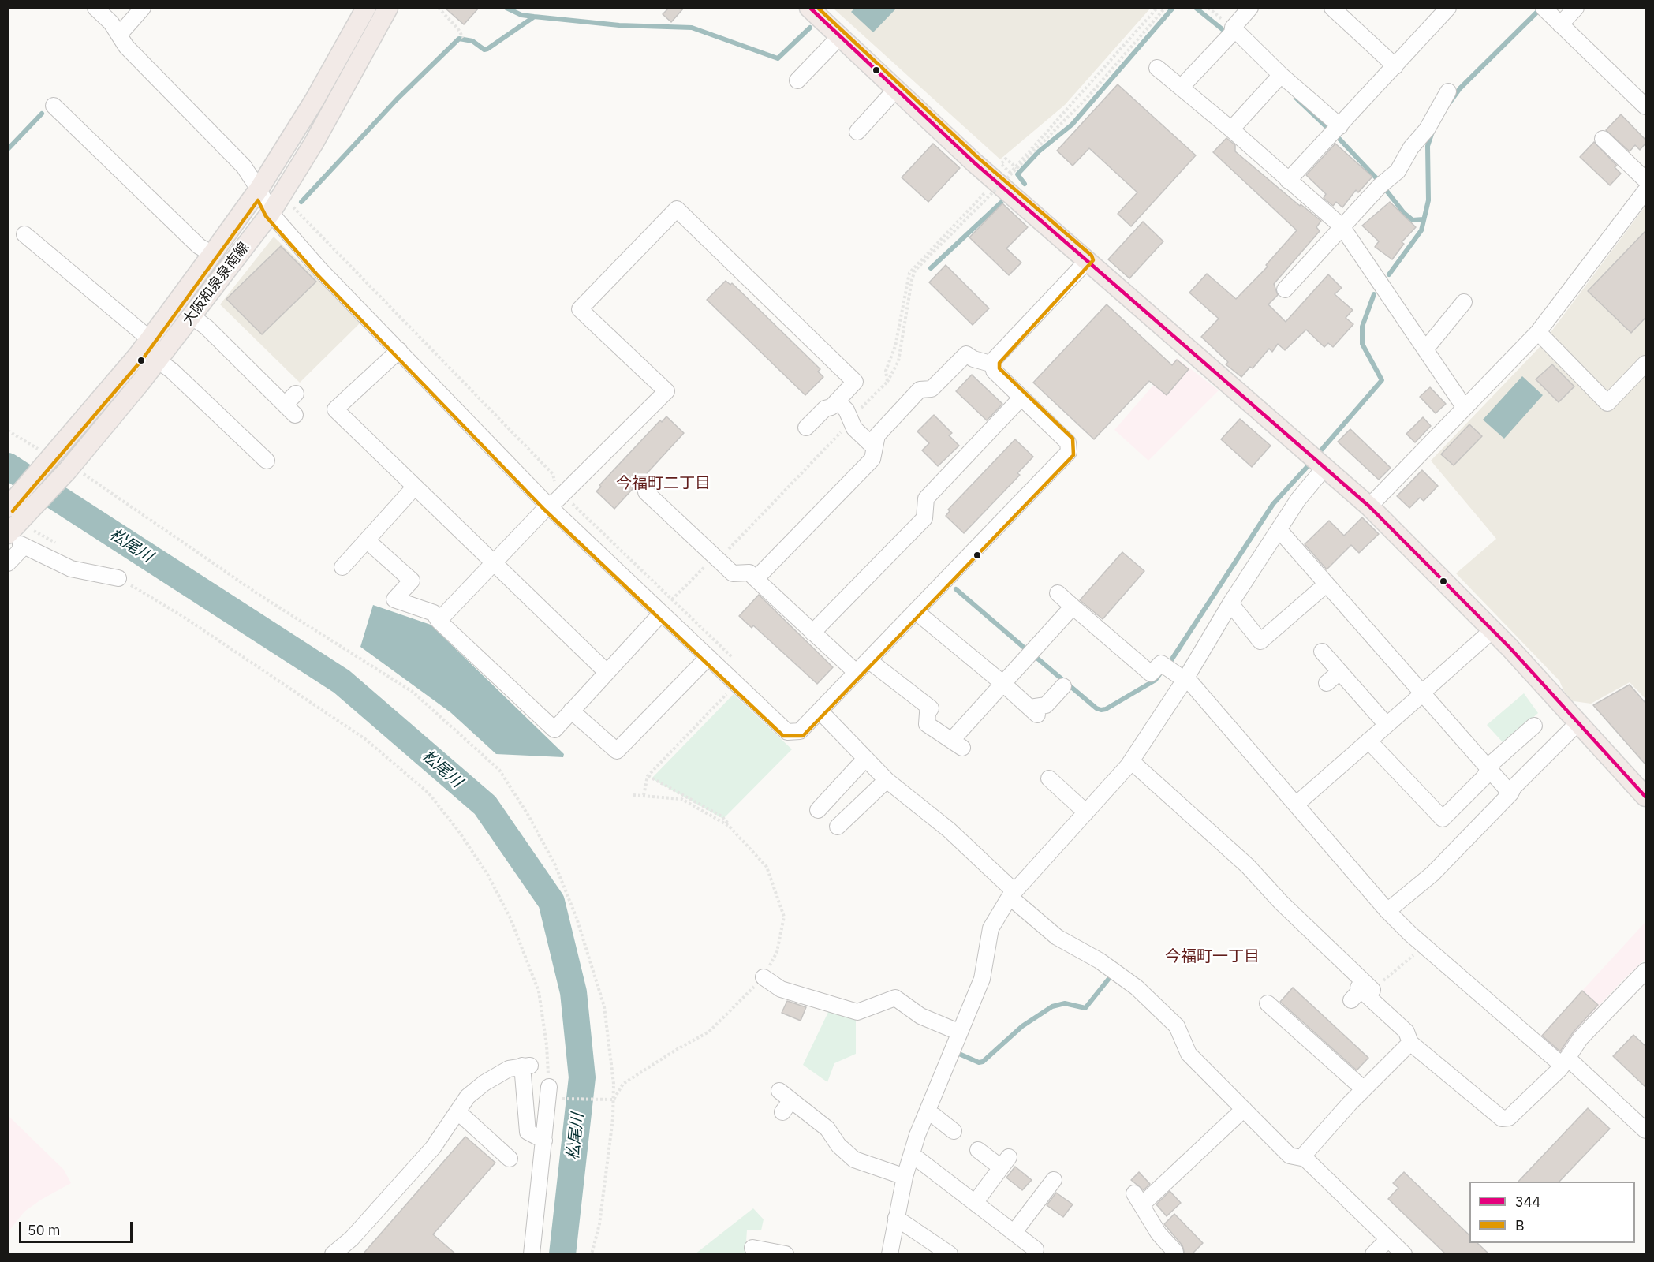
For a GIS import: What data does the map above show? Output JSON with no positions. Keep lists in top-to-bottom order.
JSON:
{
  "streets": {
    "main road": ["大阪和泉泉南線"]
  },
  "districts": ["今福町二丁目", "今福町一丁目"],
  "water": ["松尾川"],
  "lines": ["transit line 344", "transit line B"],
  "legend": ["344", "B"],
  "scale_bar": "50 m"
}
